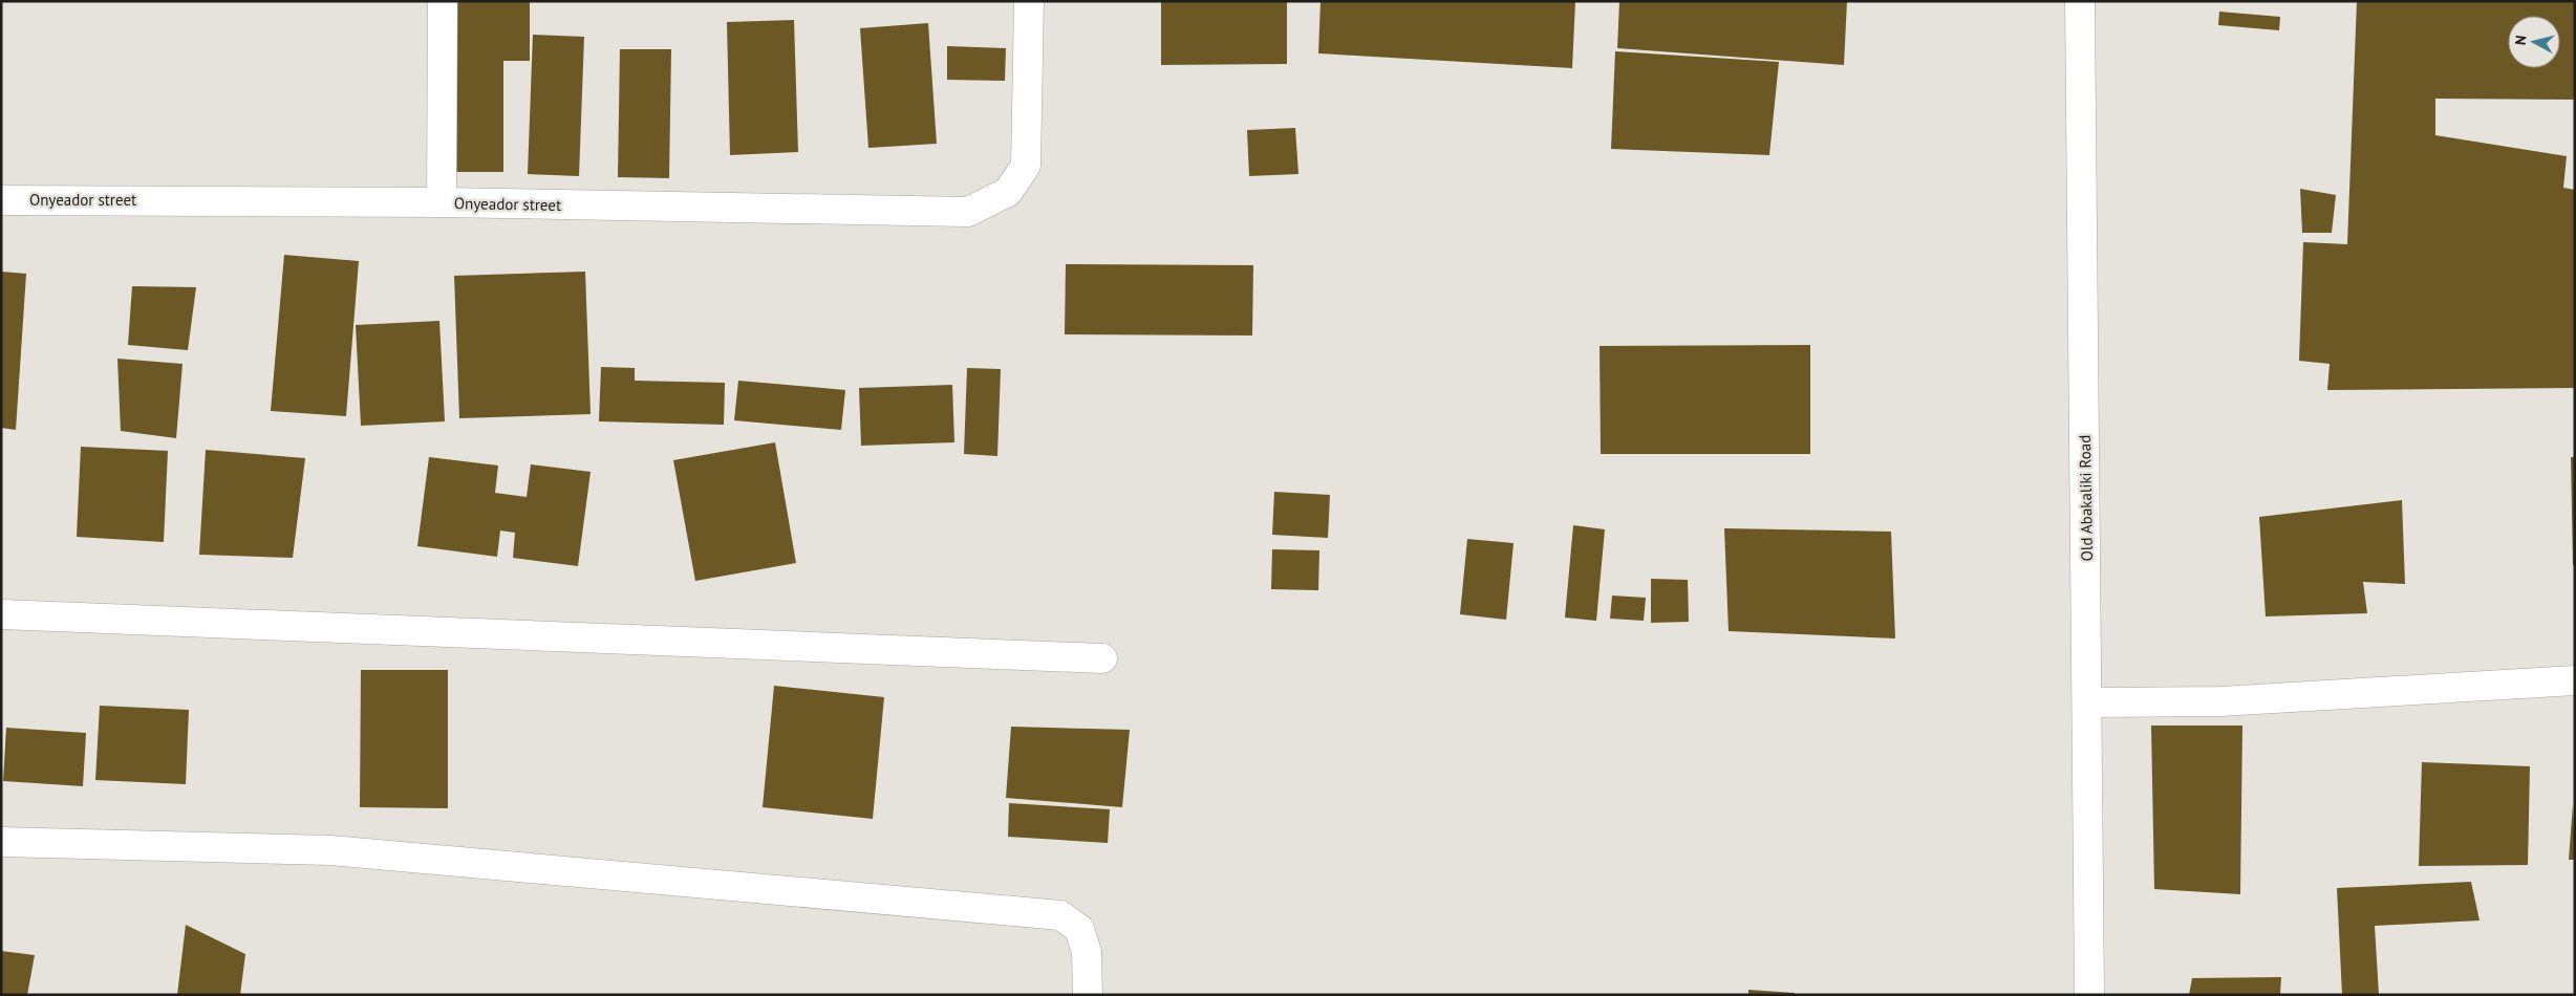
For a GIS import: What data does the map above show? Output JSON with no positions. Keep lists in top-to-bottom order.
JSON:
{
  "streets": {
    "street": ["Onyeador street", "Old Abakaliki Road"]
  },
  "north": "left"
}
